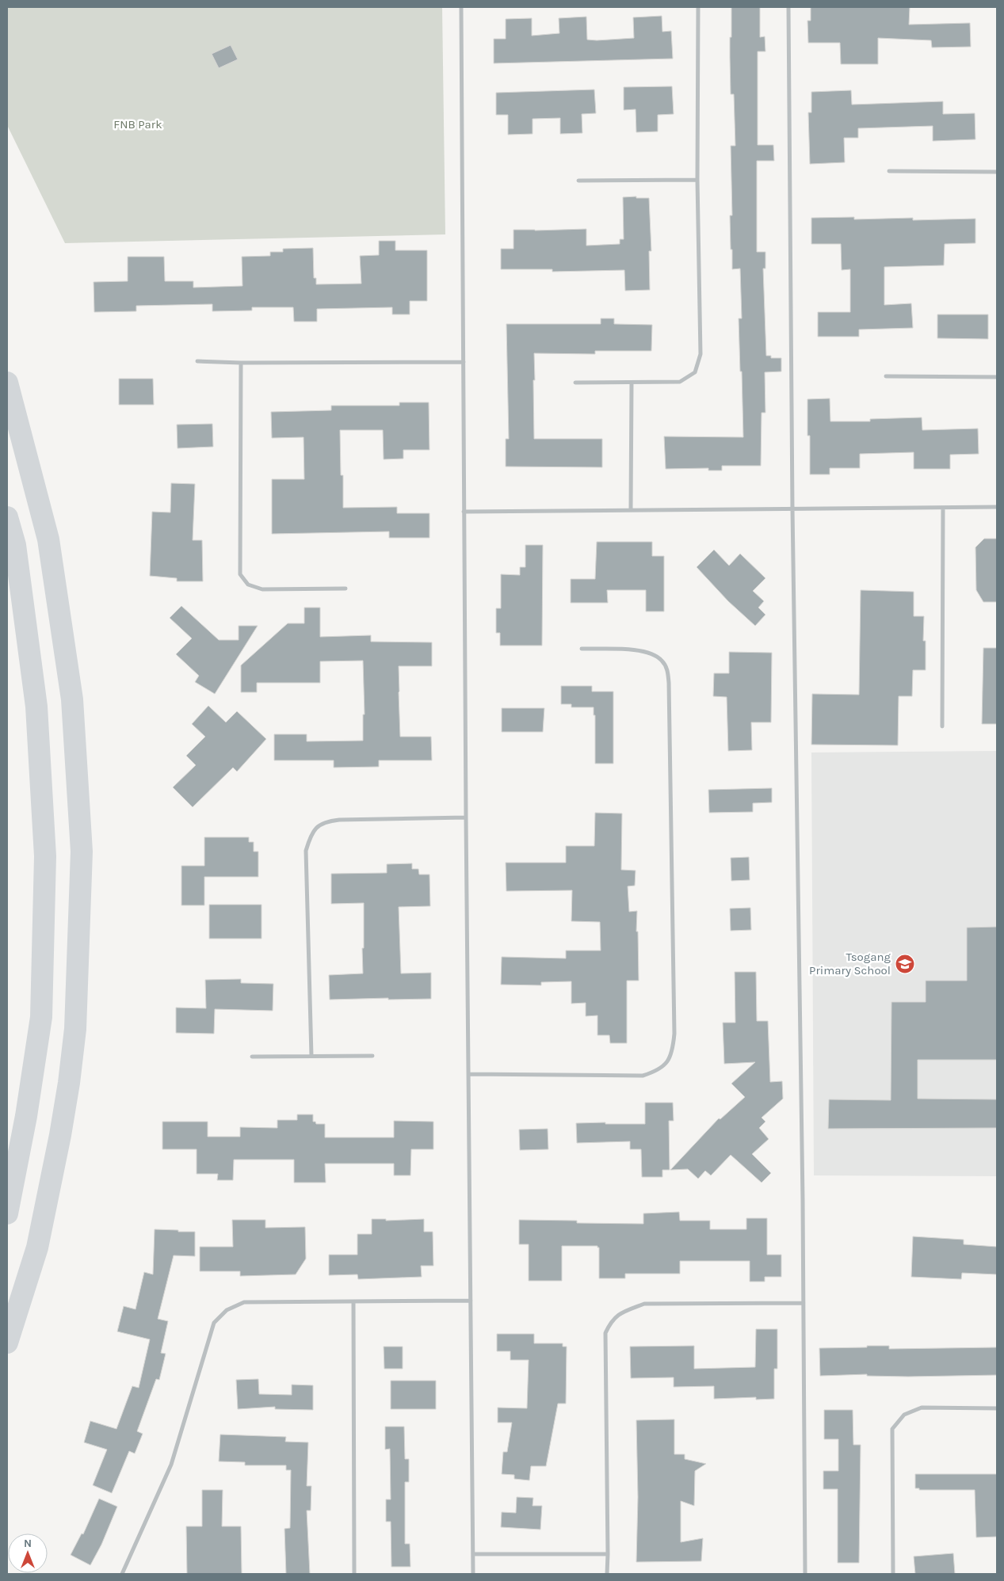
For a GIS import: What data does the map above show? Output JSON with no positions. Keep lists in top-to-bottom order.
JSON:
{
  "parks": ["FNB Park"],
  "places": {
    "school or university": ["Tsogang Primary School"]
  },
  "north": "top"
}
